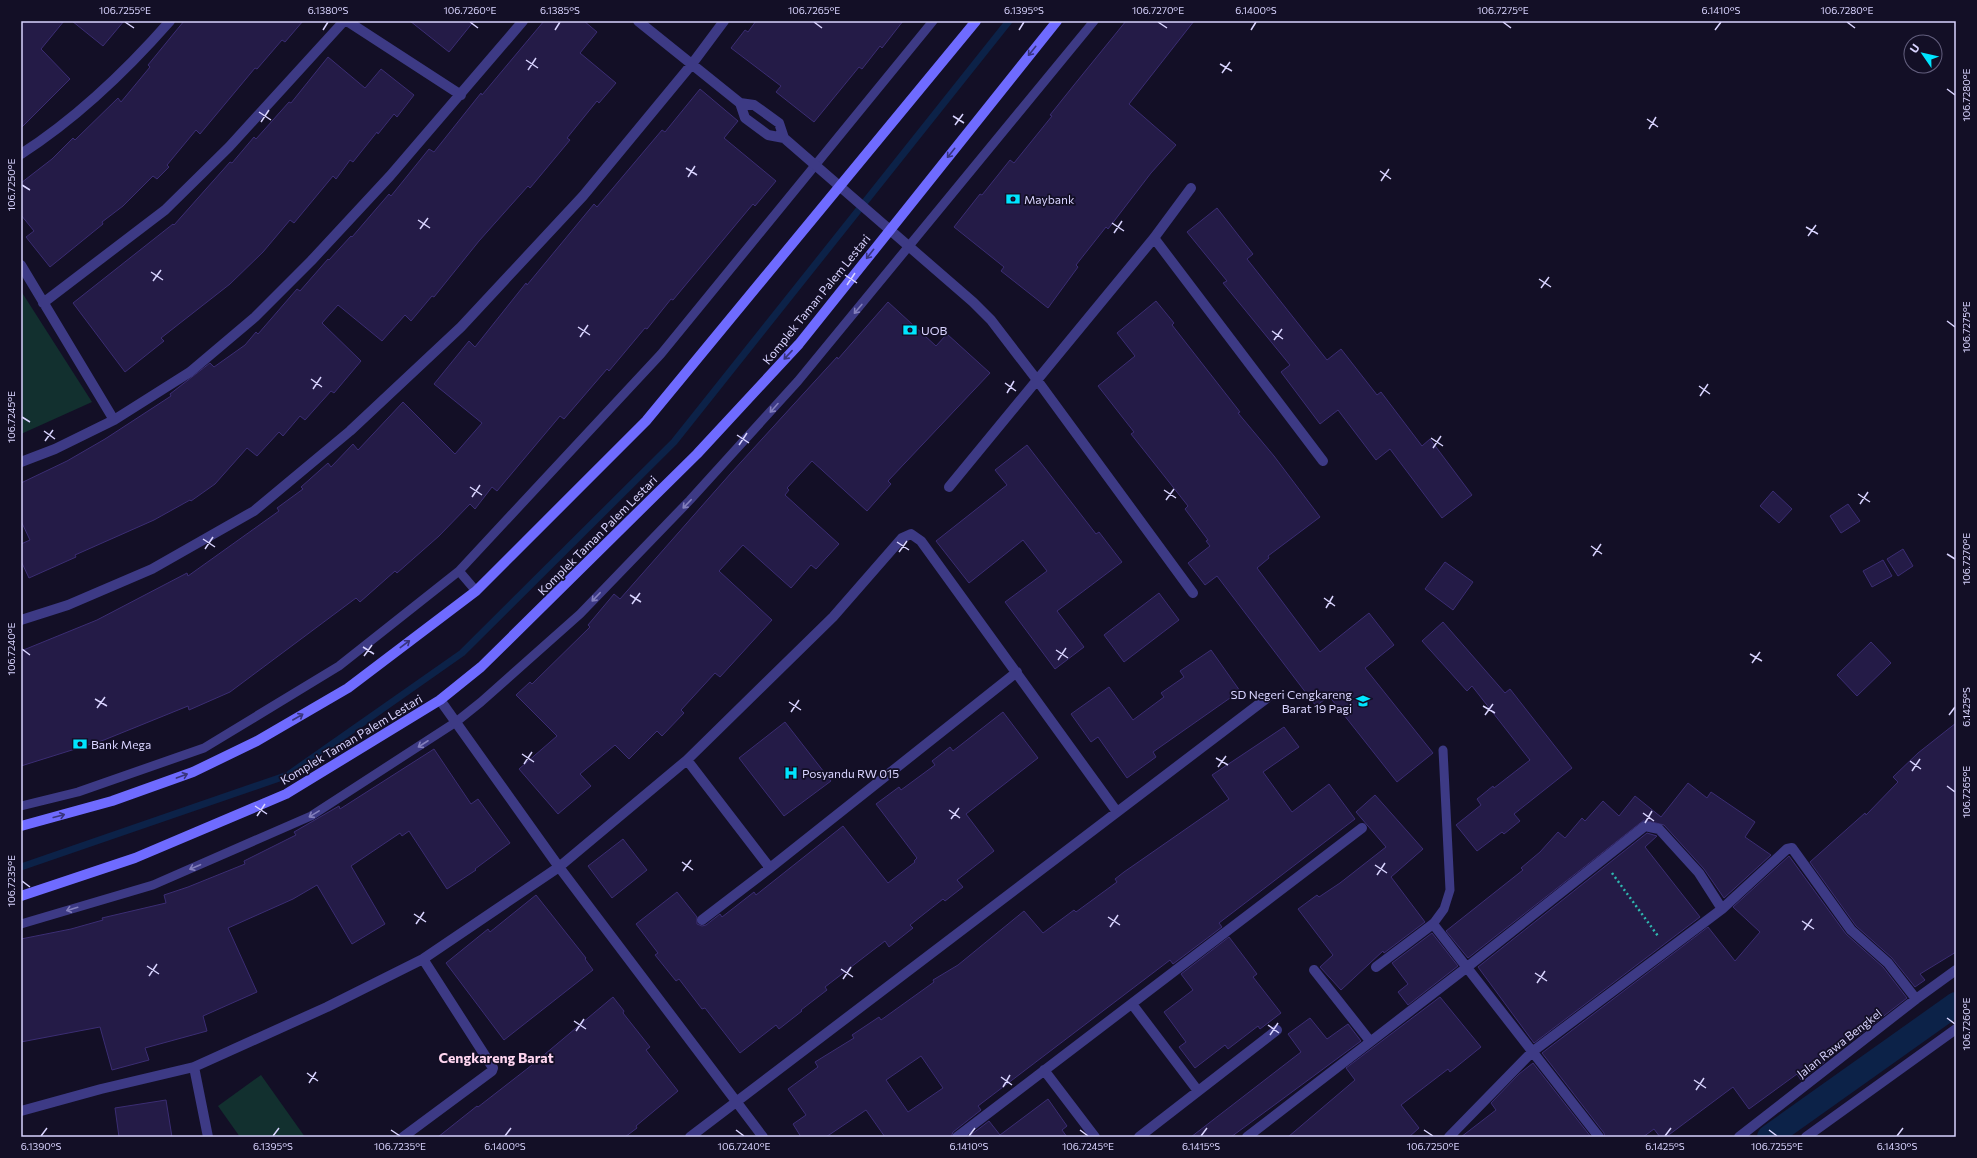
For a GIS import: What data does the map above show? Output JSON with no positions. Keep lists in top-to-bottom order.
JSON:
{
  "streets": {
    "street": ["Komplek Taman Palem Lestari", "Jalan Rawa Bengkel"]
  },
  "districts": ["Cengkareng Barat"],
  "places": {
    "bank": ["Maybank", "UOB", "Bank Mega"],
    "school or university": ["SD Negeri Cengkareng Barat 19 Pagi"],
    "hospital": ["Posyandu RW 015"]
  },
  "north": "top left",
  "coordinates": [
    "106.7255°E",
    "6.1380°S",
    "106.7260°E",
    "6.1385°S",
    "106.7265°E",
    "6.1395°S",
    "106.7270°E",
    "6.1400°S",
    "106.7275°E",
    "6.1410°S",
    "106.7280°E",
    "106.7250°E",
    "106.7245°E",
    "106.7240°E",
    "6.1425°S",
    "106.7235°E",
    "6.1390°S",
    "6.1415°S",
    "6.1430°S"
  ]
}
